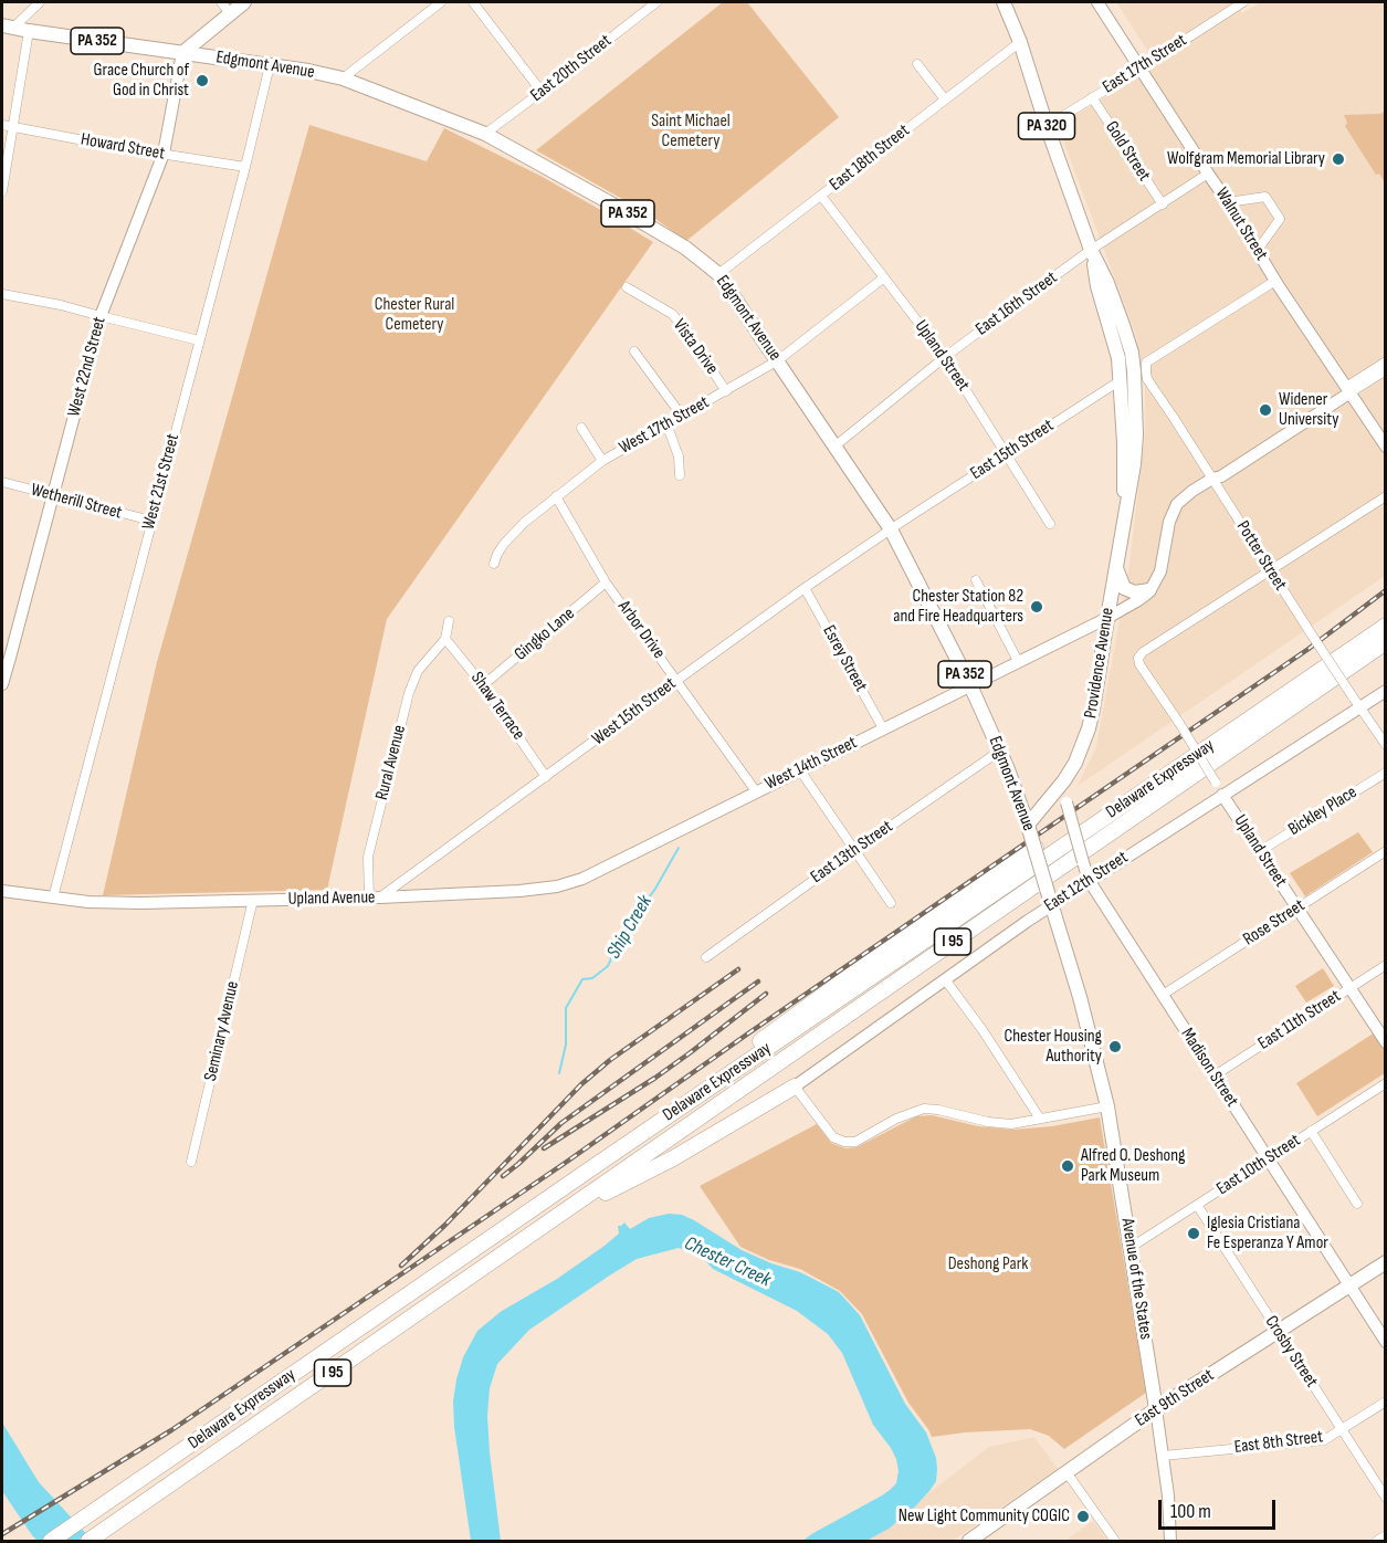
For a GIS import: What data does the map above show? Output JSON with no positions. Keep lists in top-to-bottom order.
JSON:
{
  "streets": {
    "highway": ["Delaware Expressway", "I 95"],
    "main road": [
      "PA 352",
      "Edgmont Avenue",
      "PA 320",
      "Providence Avenue",
      "Avenue of the States",
      "East 9th Street"
    ],
    "street": [
      "East 17th Street",
      "East 20th Street",
      "Howard Street",
      "Gold Street",
      "East 18th Street",
      "Walnut Street",
      "East 16th Street",
      "Vista Drive",
      "Upland Street",
      "West 22nd Street",
      "West 17th Street",
      "East 15th Street",
      "West 21st Street",
      "Wetherill Street",
      "Potter Street",
      "Arbor Drive",
      "Gingko Lane",
      "Esrey Street",
      "Shaw Terrace",
      "West 15th Street",
      "Rural Avenue",
      "West 14th Street",
      "Bickley Place",
      "East 13th Street",
      "East 12th Street",
      "Upland Avenue",
      "Rose Street",
      "East 11th Street",
      "Seminary Avenue",
      "Madison Street",
      "East 10th Street",
      "Crosby Street",
      "East 8th Street"
    ]
  },
  "crossings": [
    ["East 17th Street", "Gold Street"],
    ["East 17th Street", "Walnut Street"],
    ["East 17th Street", "Providence Avenue"],
    ["Edgmont Avenue", "East 20th Street"],
    ["Edgmont Avenue", "East 18th Street"],
    ["Edgmont Avenue", "East 16th Street"],
    ["Edgmont Avenue", "West 22nd Street"],
    ["Edgmont Avenue", "West 17th Street"],
    ["Edgmont Avenue", "East 15th Street"],
    ["Edgmont Avenue", "West 21st Street"],
    ["Edgmont Avenue", "Providence Avenue"],
    ["Edgmont Avenue", "West 15th Street"],
    ["Edgmont Avenue", "West 14th Street"],
    ["Edgmont Avenue", "East 13th Street"],
    ["Edgmont Avenue", "East 12th Street"],
    ["Edgmont Avenue", "Avenue of the States"],
    ["Howard Street", "West 22nd Street"],
    ["Howard Street", "West 21st Street"],
    ["Gold Street", "East 16th Street"],
    ["East 18th Street", "Upland Street"],
    ["East 18th Street", "Providence Avenue"],
    ["Walnut Street", "East 16th Street"],
    ["Walnut Street", "East 15th Street"],
    ["East 16th Street", "Upland Street"],
    ["East 16th Street", "Providence Avenue"],
    ["Vista Drive", "West 17th Street"],
    ["Upland Street", "East 15th Street"],
    ["Upland Street", "Potter Street"],
    ["Upland Street", "Bickley Place"],
    ["Upland Street", "East 12th Street"],
    ["Upland Street", "Rose Street"],
    ["Upland Street", "East 11th Street"],
    ["West 22nd Street", "Wetherill Street"],
    ["West 17th Street", "Arbor Drive"],
    ["East 15th Street", "Potter Street"],
    ["East 15th Street", "Providence Avenue"],
    ["East 15th Street", "West 15th Street"],
    ["West 21st Street", "Wetherill Street"],
    ["West 21st Street", "Upland Avenue"],
    ["Potter Street", "Providence Avenue"],
    ["Potter Street", "East 12th Street"],
    ["Arbor Drive", "Gingko Lane"],
    ["Arbor Drive", "West 15th Street"],
    ["Arbor Drive", "West 14th Street"],
    ["Gingko Lane", "Shaw Terrace"],
    ["Esrey Street", "West 15th Street"],
    ["Esrey Street", "West 14th Street"],
    ["Providence Avenue", "West 14th Street"],
    ["Providence Avenue", "Madison Street"],
    ["Shaw Terrace", "West 15th Street"],
    ["Shaw Terrace", "Rural Avenue"],
    ["West 15th Street", "Rural Avenue"],
    ["West 15th Street", "Upland Avenue"],
    ["Rural Avenue", "Upland Avenue"],
    ["West 14th Street", "Upland Avenue"],
    ["East 12th Street", "Madison Street"],
    ["Upland Avenue", "Seminary Avenue"],
    ["Rose Street", "Madison Street"],
    ["East 11th Street", "Madison Street"],
    ["Madison Street", "East 10th Street"],
    ["Madison Street", "East 9th Street"],
    ["East 10th Street", "Avenue of the States"],
    ["East 10th Street", "Crosby Street"],
    ["Avenue of the States", "East 9th Street"],
    ["Avenue of the States", "East 8th Street"],
    ["Crosby Street", "East 9th Street"],
    ["Crosby Street", "East 8th Street"]
  ],
  "water": ["Ship Creek", "Chester Creek"],
  "parks": ["Saint Michael Cemetery", "Chester Rural Cemetery", "Deshong Park"],
  "places": [
    "Grace Church of God in Christ",
    "Wolfgram Memorial Library",
    "Widener University",
    "Chester Station 82 and Fire Headquarters",
    "Chester Housing Authority",
    "Alfred O. Deshong Park Museum",
    "Iglesia Cristiana Fe Esperanza Y Amor",
    "New Light Community COGIC"
  ],
  "scale_bar": "100 m"
}
